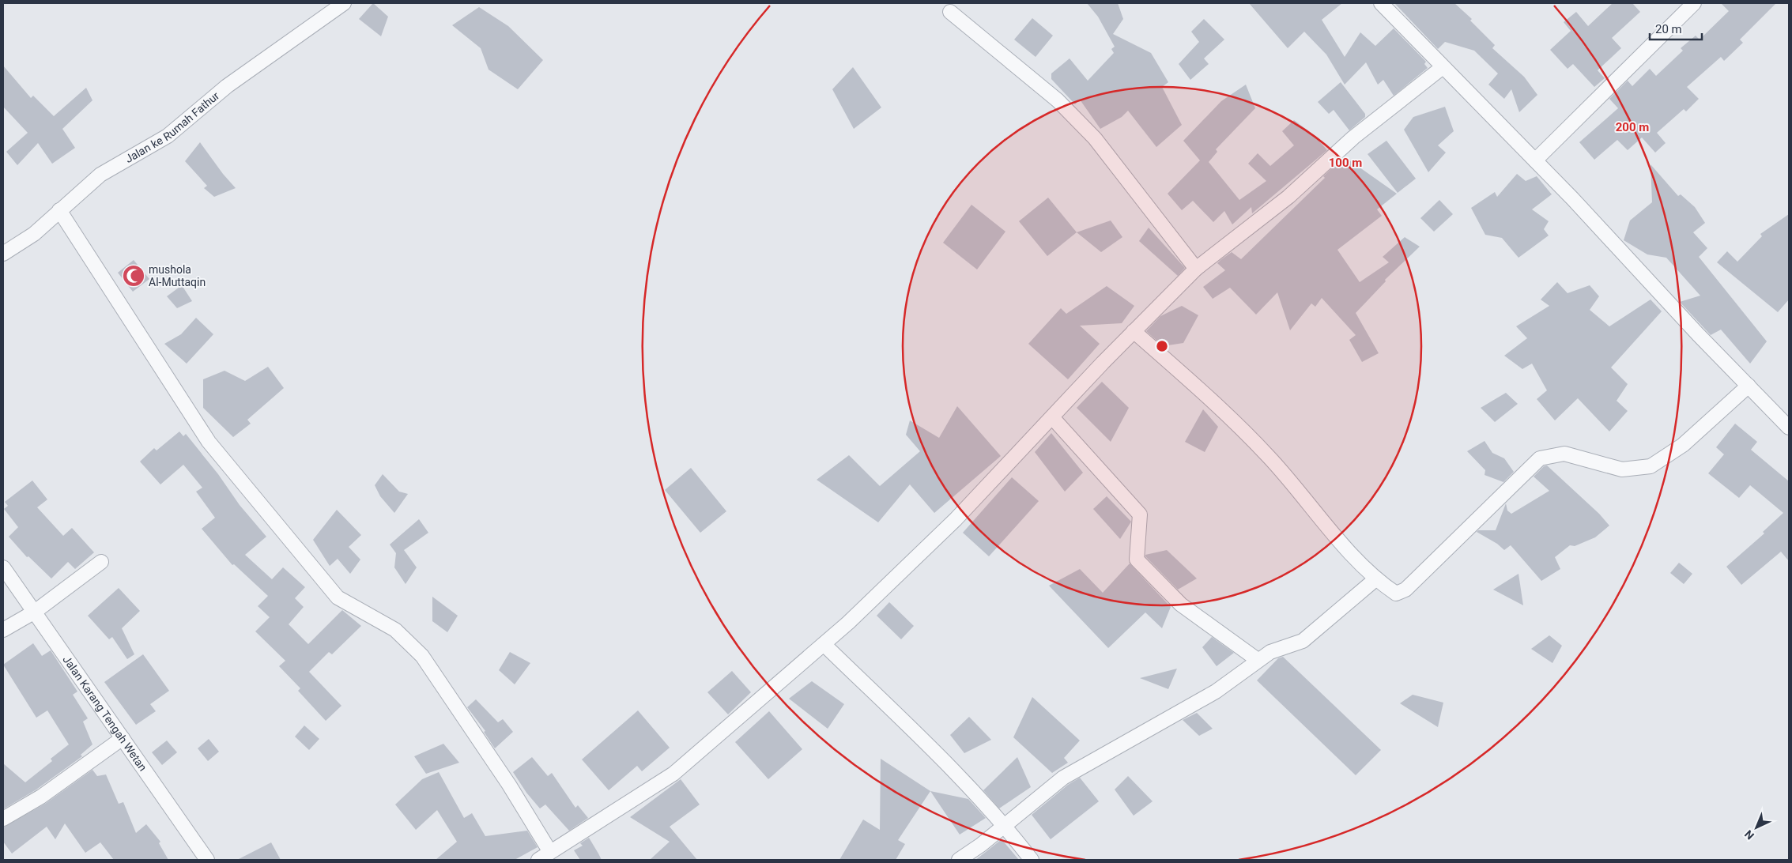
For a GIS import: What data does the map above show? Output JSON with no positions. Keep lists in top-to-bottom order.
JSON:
{
  "streets": {
    "street": ["Jalan ke Rumah Fathur", "Jalan Karang Tengah Wetan"]
  },
  "places": {
    "mosque": ["mushola Al-Muttaqin"]
  },
  "scale_bar": "20 m",
  "north": "bottom left",
  "rings": ["200 m", "100 m"]
}
